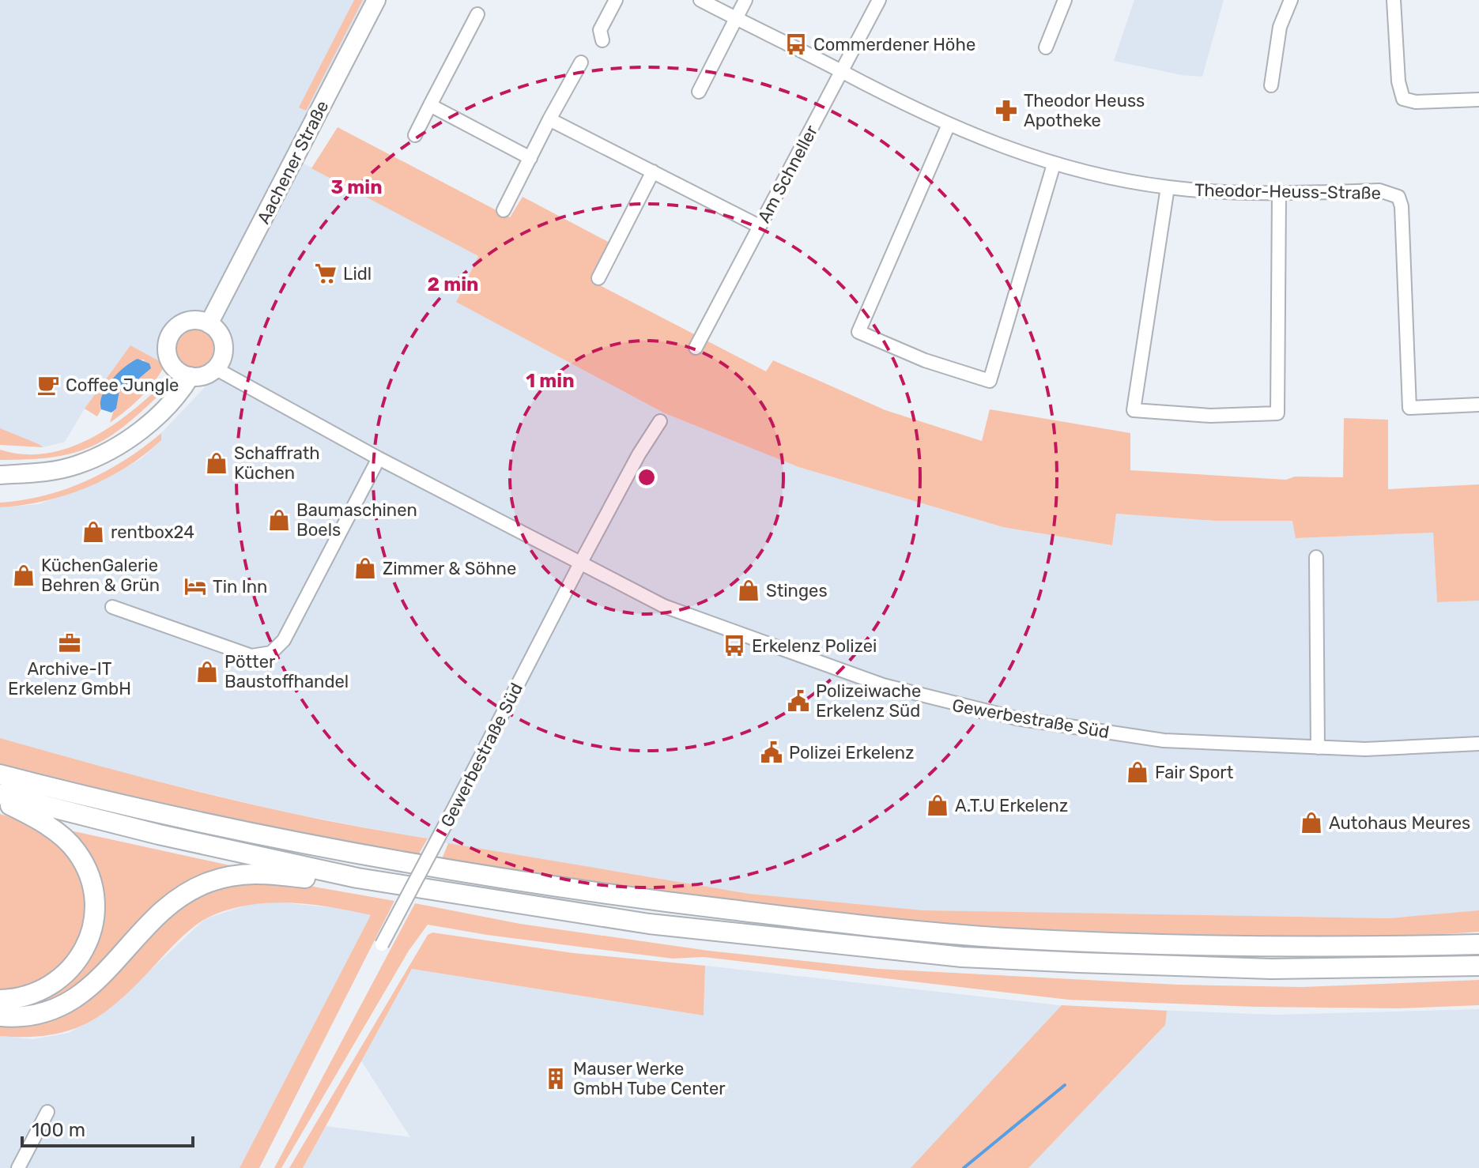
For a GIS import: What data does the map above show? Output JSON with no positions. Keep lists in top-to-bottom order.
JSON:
{
  "streets": {
    "main road": ["Aachener Straße"],
    "street": ["Am Schneller", "Theodor-Heuss-Straße", "Gewerbestraße Süd"]
  },
  "crossings": [
    ["Aachener Straße", "Gewerbestraße Süd"],
    ["Am Schneller", "Theodor-Heuss-Straße"]
  ],
  "places": {
    "bus stop": ["Commerdener Höhe", "Erkelenz Polizei"],
    "pharmacy": ["Theodor Heuss Apotheke"],
    "supermarket": ["Lidl"],
    "cafe": ["Coffee Jungle"],
    "shop": [
      "Schaffrath Küchen",
      "Baumaschinen Boels",
      "rentbox24",
      "Zimmer & Söhne",
      "KüchenGalerie Behren & Grün",
      "Stinges",
      "Pötter Baustoffhandel",
      "Fair Sport",
      "A.T.U Erkelenz",
      "Autohaus Meures"
    ],
    "hotel": ["Tin Inn"],
    "office": ["Archive-IT Erkelenz GmbH"],
    "public building": ["Polizeiwache Erkelenz Süd", "Polizei Erkelenz"],
    "building": ["Mauser Werke GmbH Tube Center"]
  },
  "scale_bar": "100 m",
  "rings": ["3 min", "2 min", "1 min"]
}
